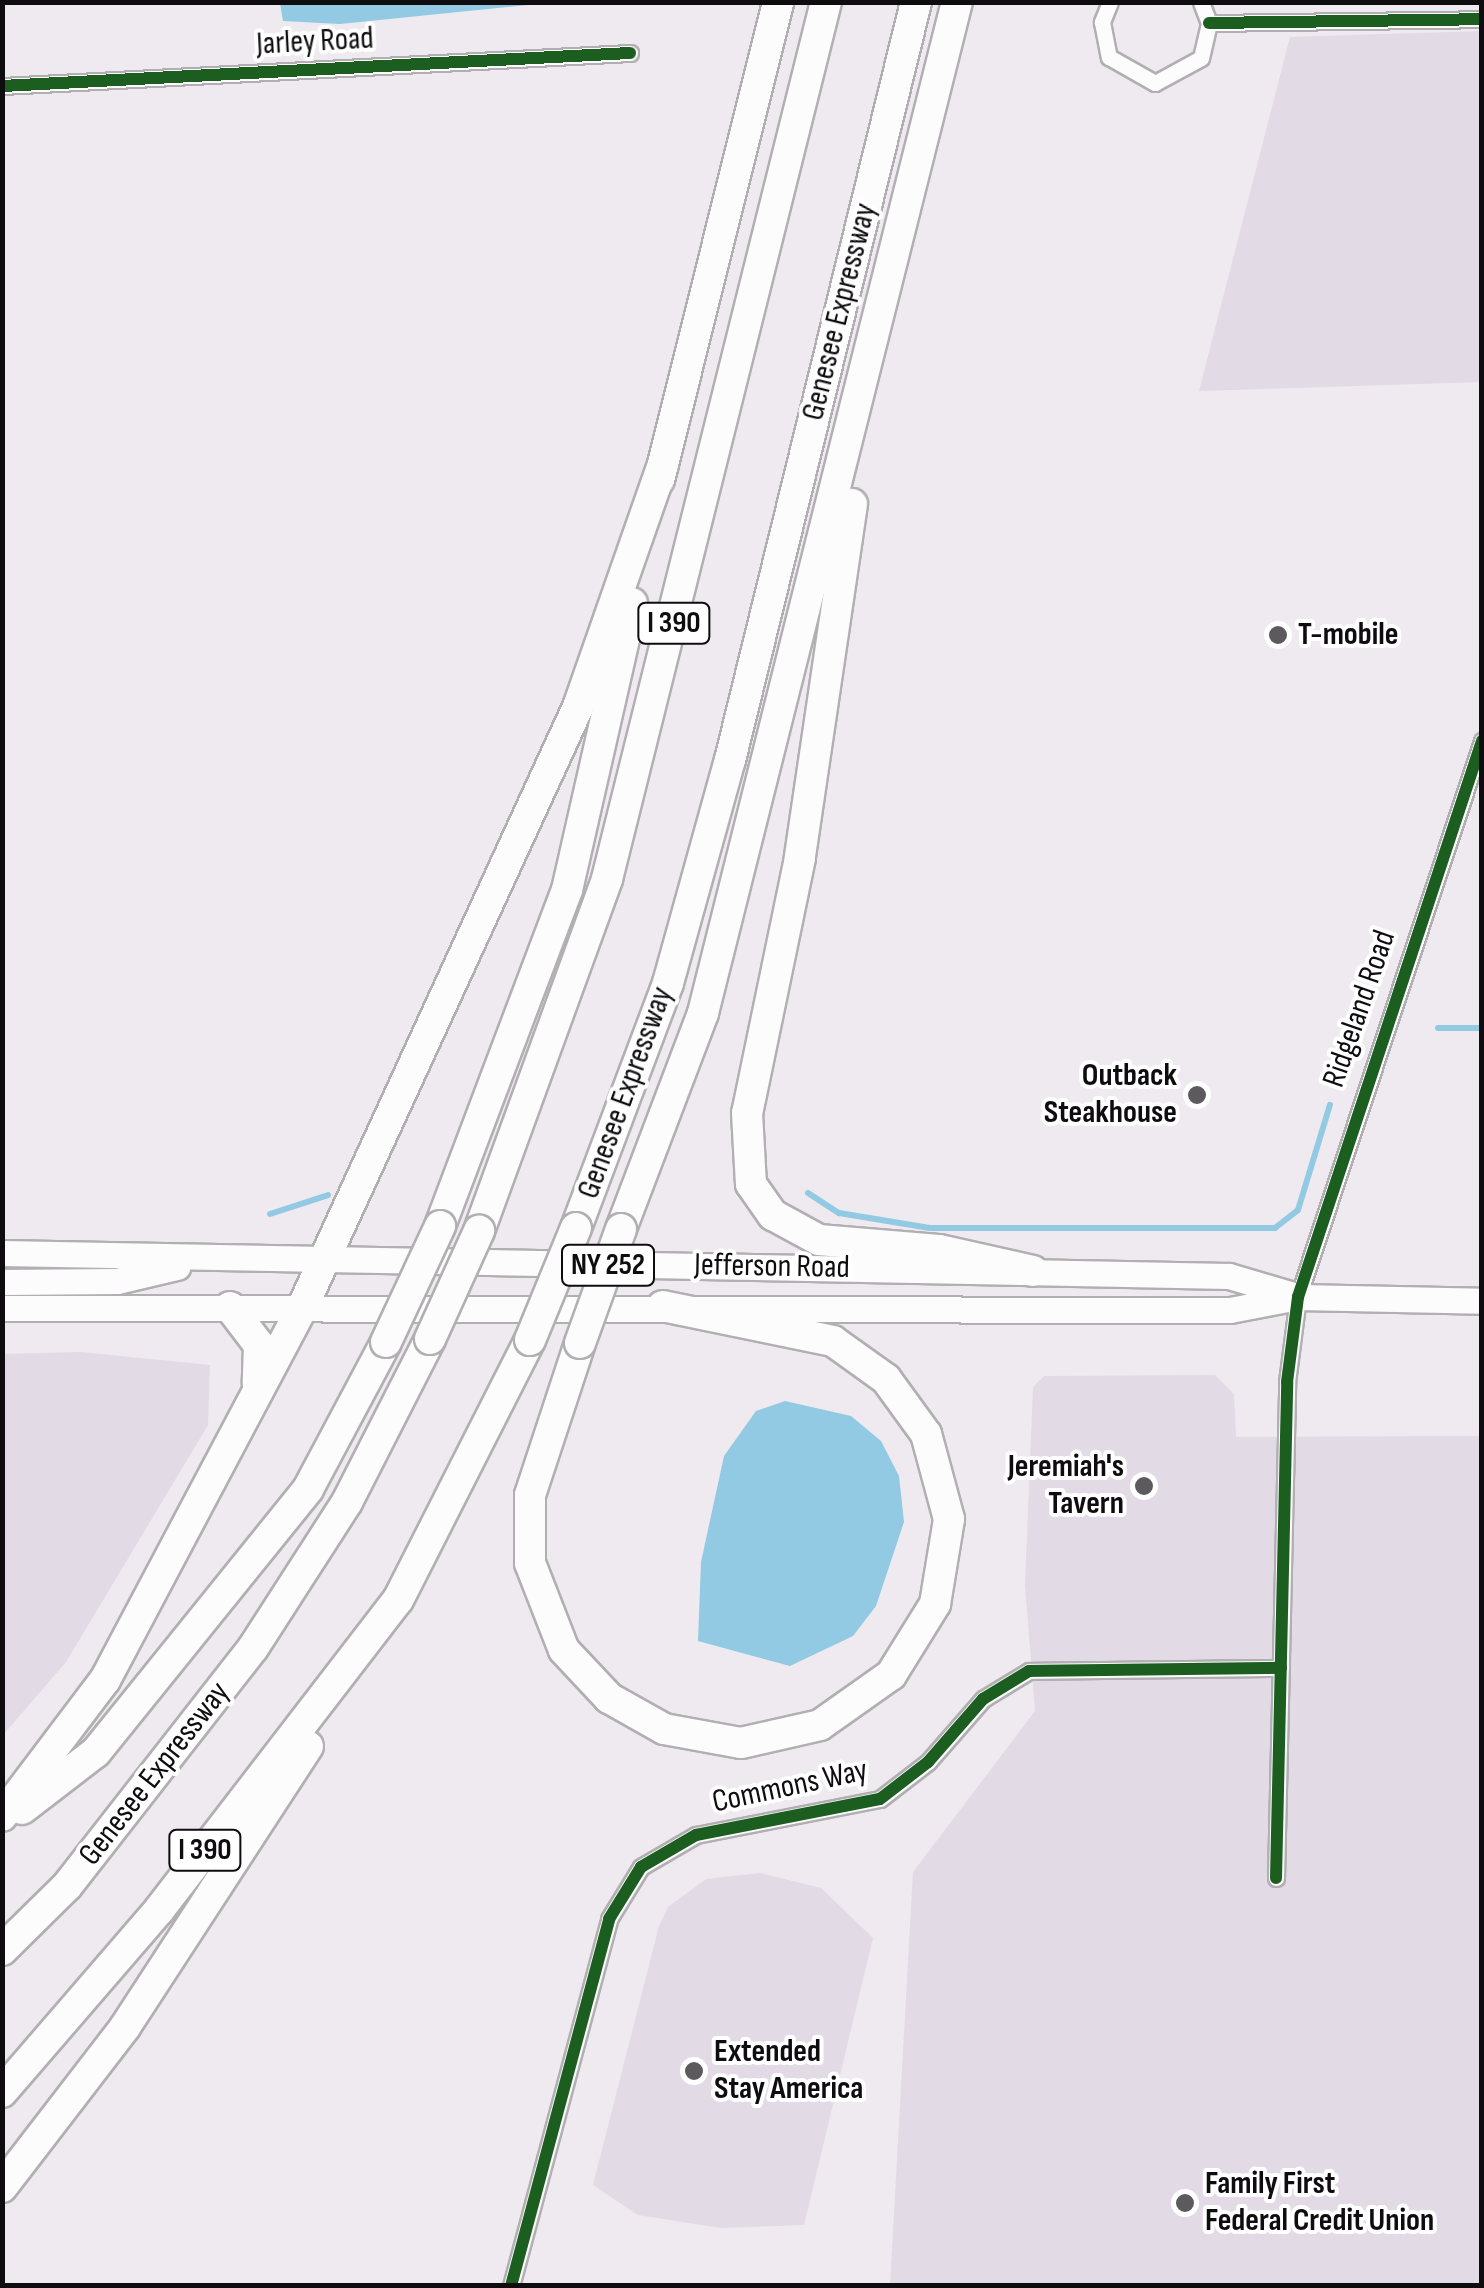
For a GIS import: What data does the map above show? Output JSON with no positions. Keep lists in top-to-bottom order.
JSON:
{
  "streets": {
    "highway": ["Genesee Expressway", "I 390"],
    "main road": ["NY 252", "Jefferson Road"],
    "street": ["Jarley Road", "Ridgeland Road", "Commons Way"]
  },
  "crossings": [
    ["Ridgeland Road", "Jefferson Road"]
  ],
  "places": [
    "T-mobile",
    "Outback Steakhouse",
    "Jeremiah's Tavern",
    "Extended Stay America",
    "Family First Federal Credit Union"
  ]
}
